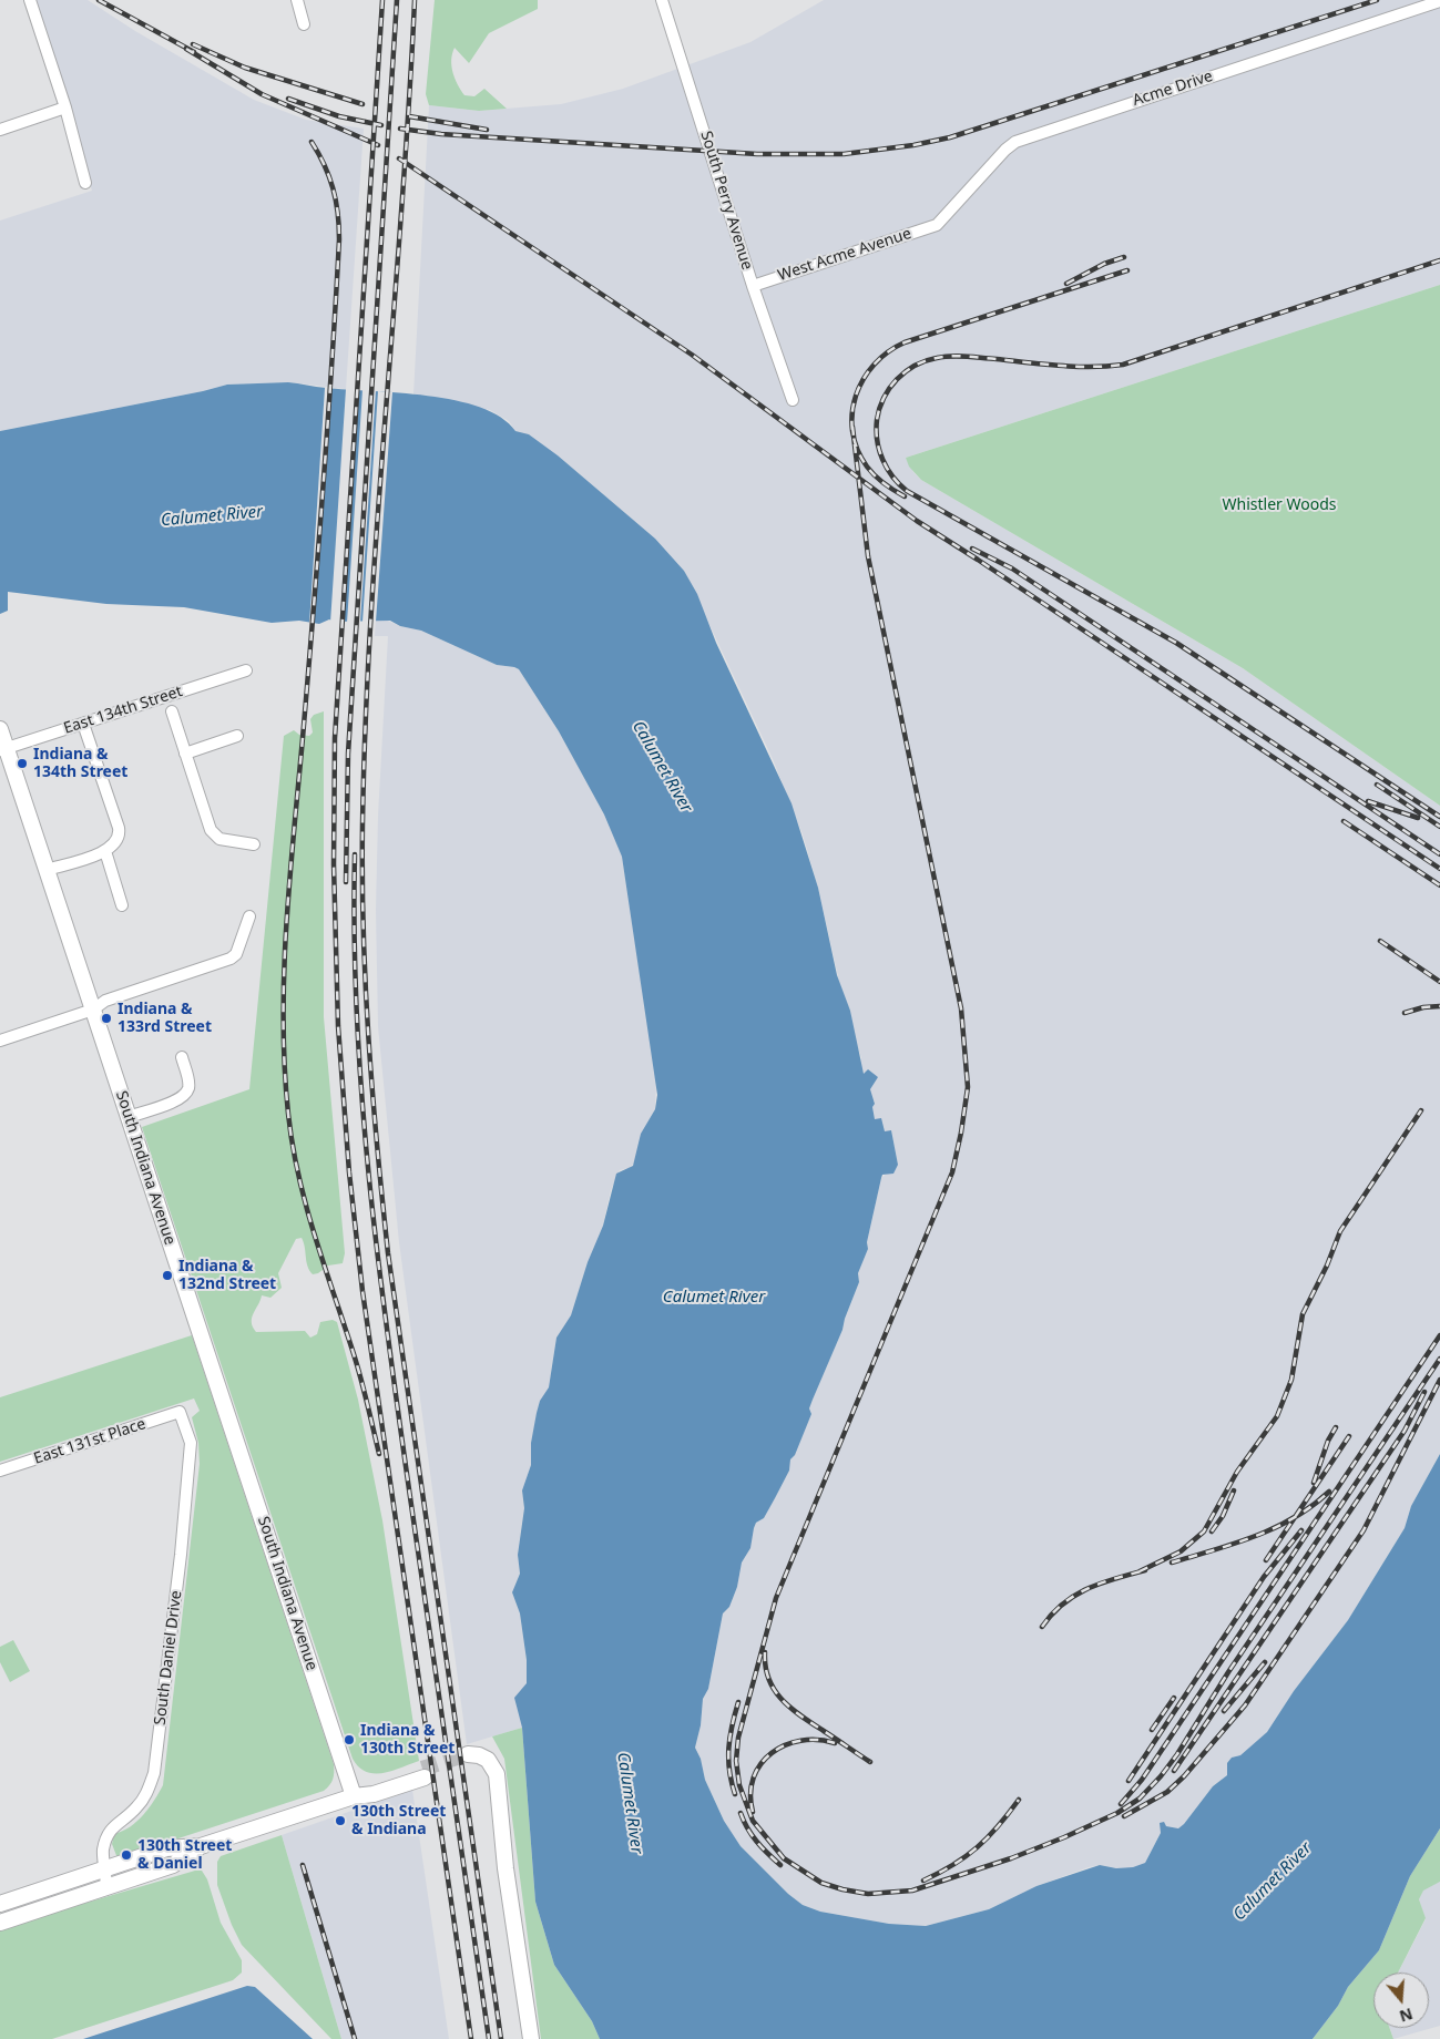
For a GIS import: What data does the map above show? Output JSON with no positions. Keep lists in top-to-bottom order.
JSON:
{
  "streets": {
    "main road": ["South Indiana Avenue"],
    "street": [
      "Acme Drive",
      "South Perry Avenue",
      "West Acme Avenue",
      "East 134th Street",
      "East 131st Place",
      "South Daniel Drive"
    ]
  },
  "crossings": [
    ["Acme Drive", "West Acme Avenue"],
    ["South Perry Avenue", "West Acme Avenue"],
    ["East 134th Street", "South Indiana Avenue"],
    ["East 131st Place", "South Daniel Drive"]
  ],
  "water": ["Calumet River"],
  "parks": ["Whistler Woods"],
  "places": [
    "Indiana & 134th Street",
    "Indiana & 133rd Street",
    "Indiana & 132nd Street",
    "Indiana & 130th Street",
    "130th Street & Indiana",
    "130th Street & Daniel"
  ],
  "north": "bottom"
}
